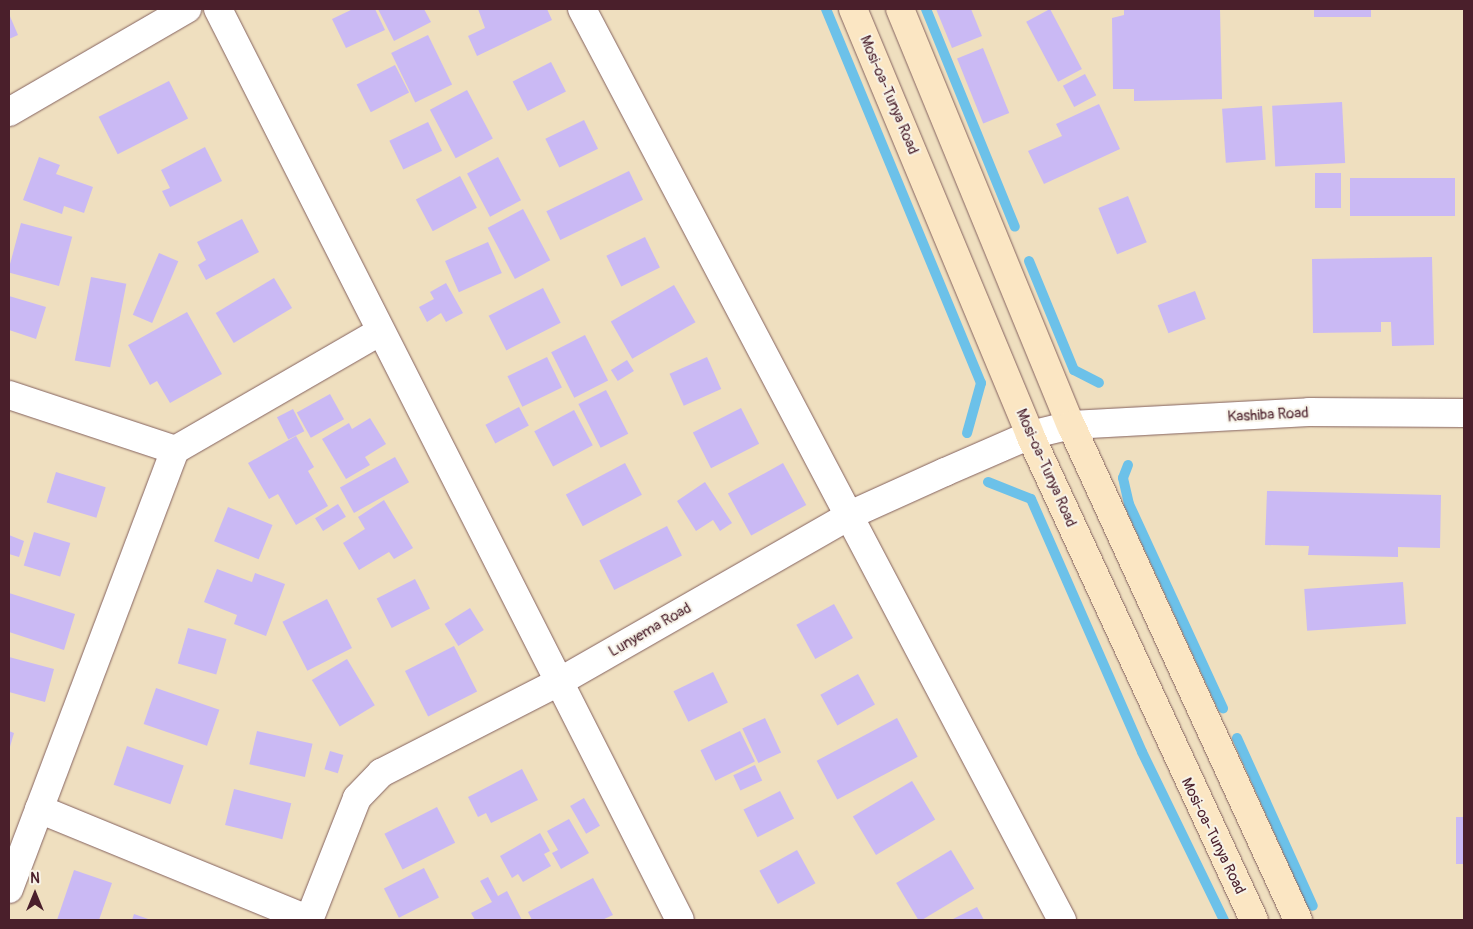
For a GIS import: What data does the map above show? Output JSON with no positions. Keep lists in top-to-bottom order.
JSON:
{
  "streets": {
    "main road": ["Mosi-oa-Tunya Road"],
    "street": ["Kashiba Road", "Lunyema Road"]
  },
  "crossings": [
    ["Mosi-oa-Tunya Road", "Lunyema Road"],
    ["Kashiba Road", "Lunyema Road"]
  ],
  "north": "top"
}
